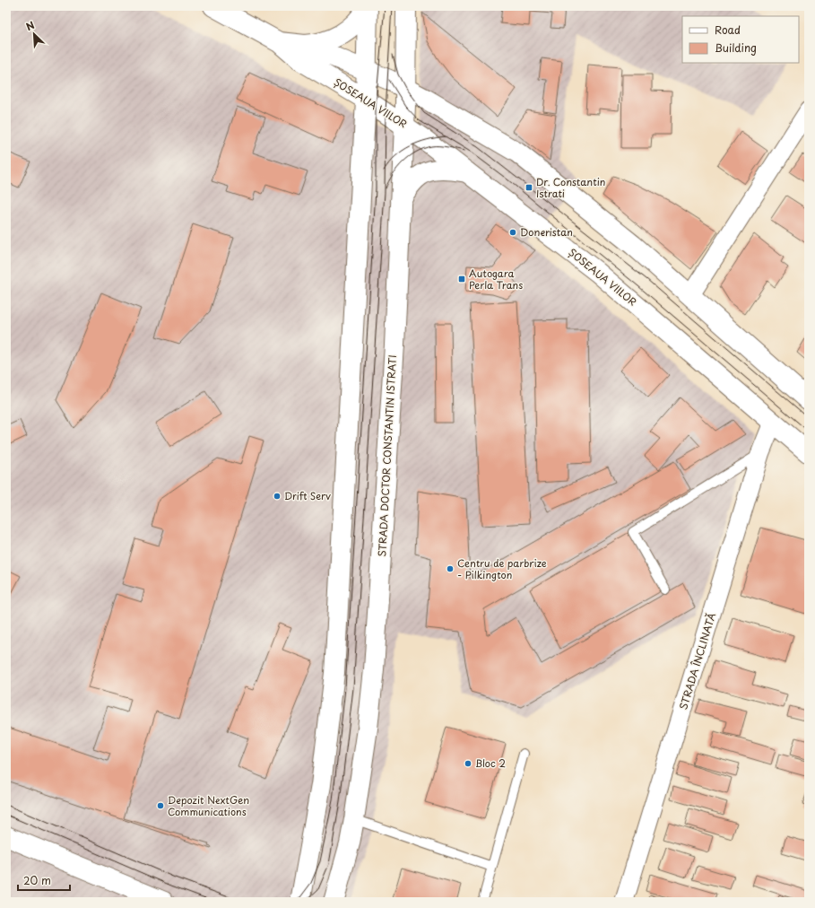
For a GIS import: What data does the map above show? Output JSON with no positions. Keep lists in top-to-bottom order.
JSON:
{
  "streets": {
    "main road": ["ȘOSEAUA VIILOR", "STRADA DOCTOR CONSTANTIN ISTRATI"],
    "street": ["STRADA ÎNCLINATĂ"]
  },
  "crossings": [
    ["ȘOSEAUA VIILOR", "STRADA DOCTOR CONSTANTIN ISTRATI"],
    ["ȘOSEAUA VIILOR", "STRADA ÎNCLINATĂ"]
  ],
  "places": {
    "transit": ["Dr. Constantin Istrati", "Autogara Perla Trans"],
    "other": [
      "Doneristan",
      "Drift Serv",
      "Centru de parbrize - Pilkington",
      "Bloc 2",
      "Depozit NextGen Communications"
    ]
  },
  "legend": ["Road", "Building"],
  "scale_bar": "20 m",
  "north": "top left"
}
